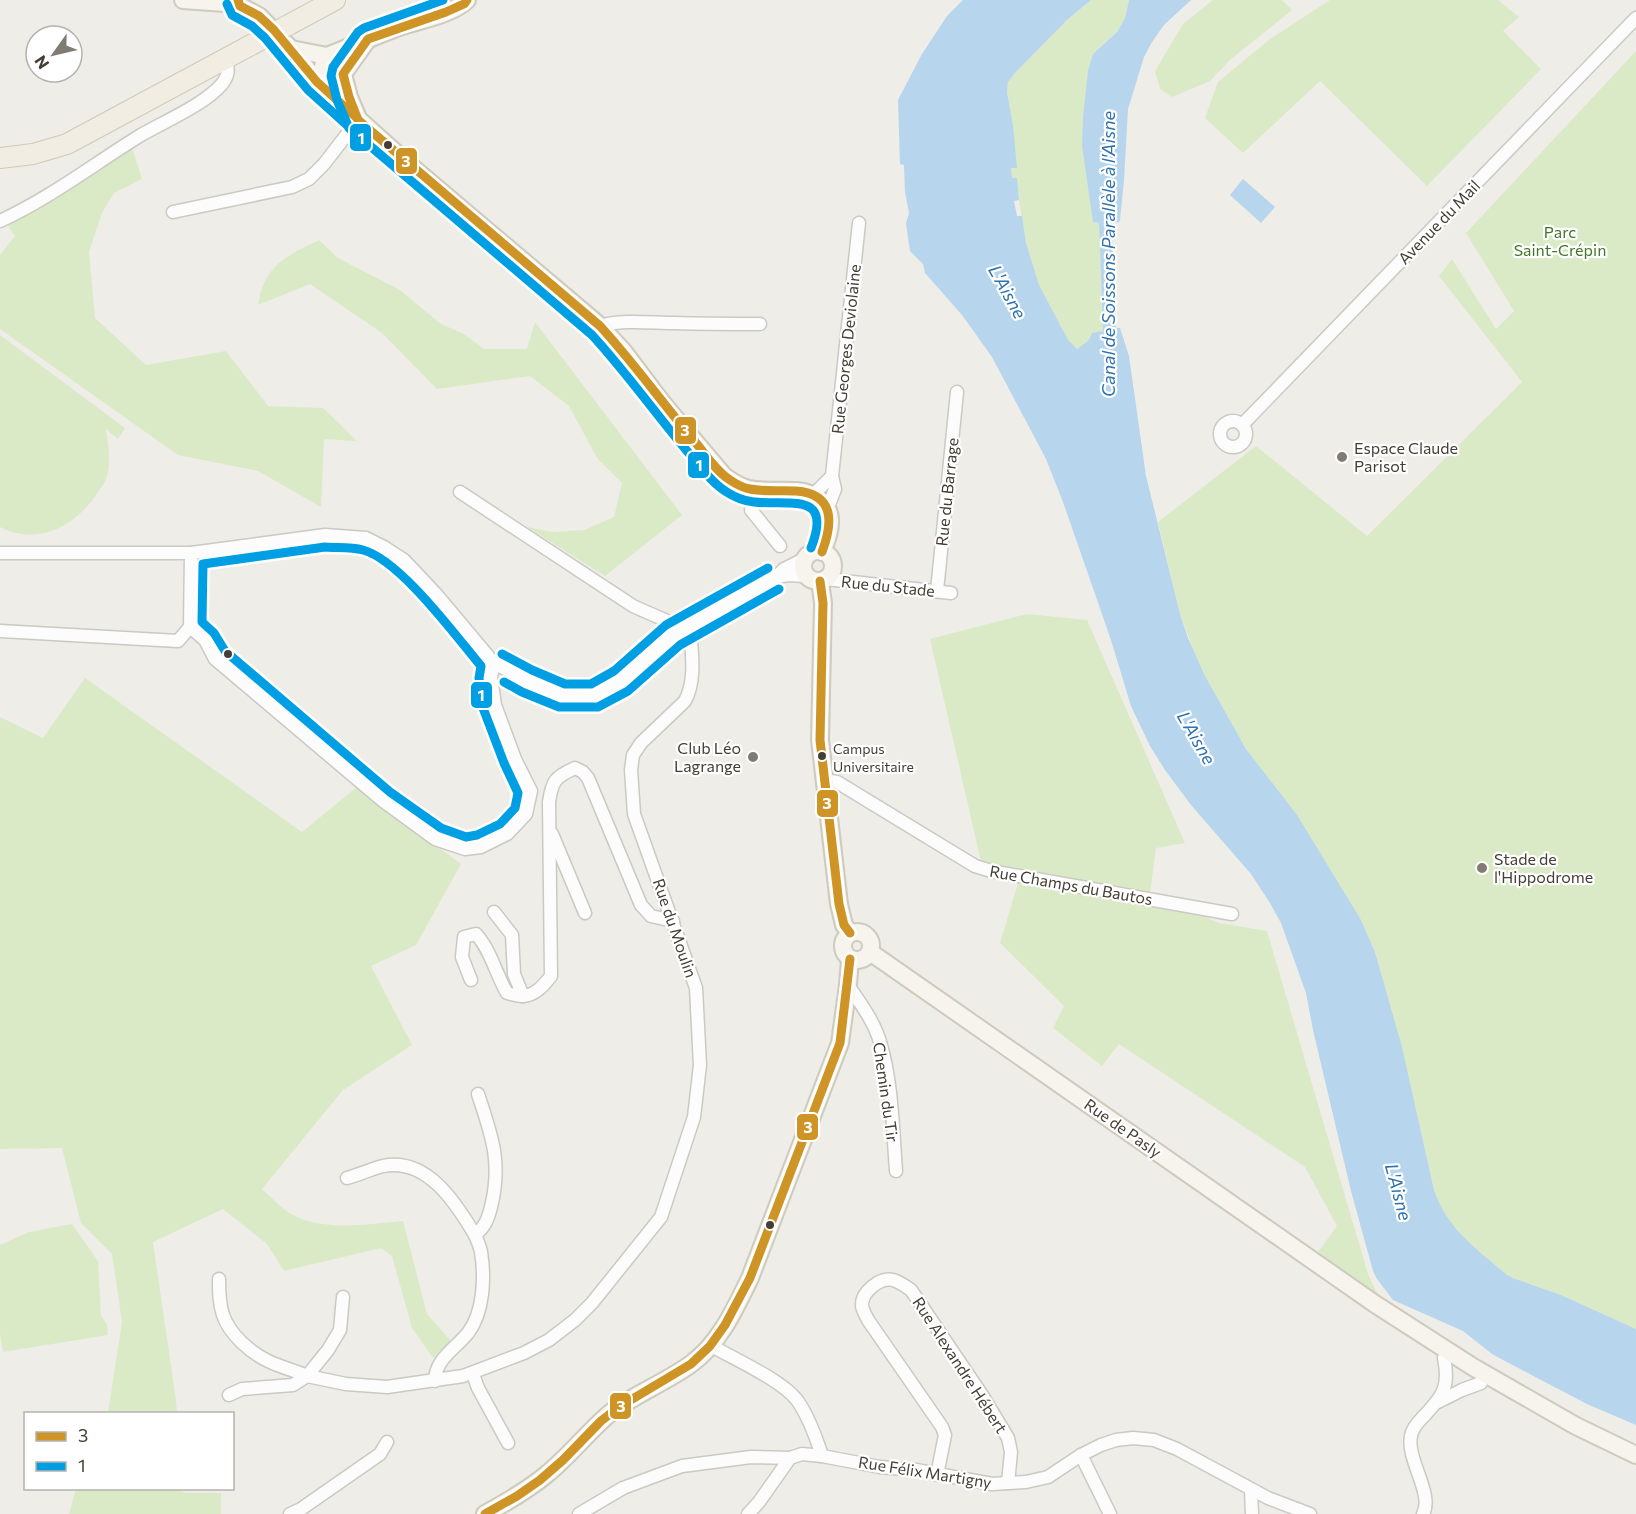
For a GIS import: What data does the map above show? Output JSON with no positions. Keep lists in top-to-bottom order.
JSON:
{
  "streets": {
    "main road": ["Rue Georges Deviolaine", "Rue de Pasly"],
    "street": [
      "Avenue du Mail",
      "Rue du Barrage",
      "Rue du Stade",
      "Rue Champs du Bautos",
      "Rue du Moulin",
      "Chemin du Tir",
      "Rue Alexandre Hébert",
      "Rue Félix Martigny"
    ]
  },
  "crossings": [
    ["Rue Georges Deviolaine", "Rue du Stade"],
    ["Rue du Barrage", "Rue du Stade"],
    ["Rue Alexandre Hébert", "Rue Félix Martigny"]
  ],
  "water": ["Canal de Soissons Parallèle à l'Aisne", "L'Aisne"],
  "parks": ["Parc Saint-Crépin"],
  "places": [
    "Espace Claude Parisot",
    "Campus Universitaire",
    "Club Léo Lagrange",
    "Stade de l'Hippodrome"
  ],
  "lines": ["transit line 3", "transit line 1"],
  "legend": ["3", "1"],
  "north": "bottom left"
}
